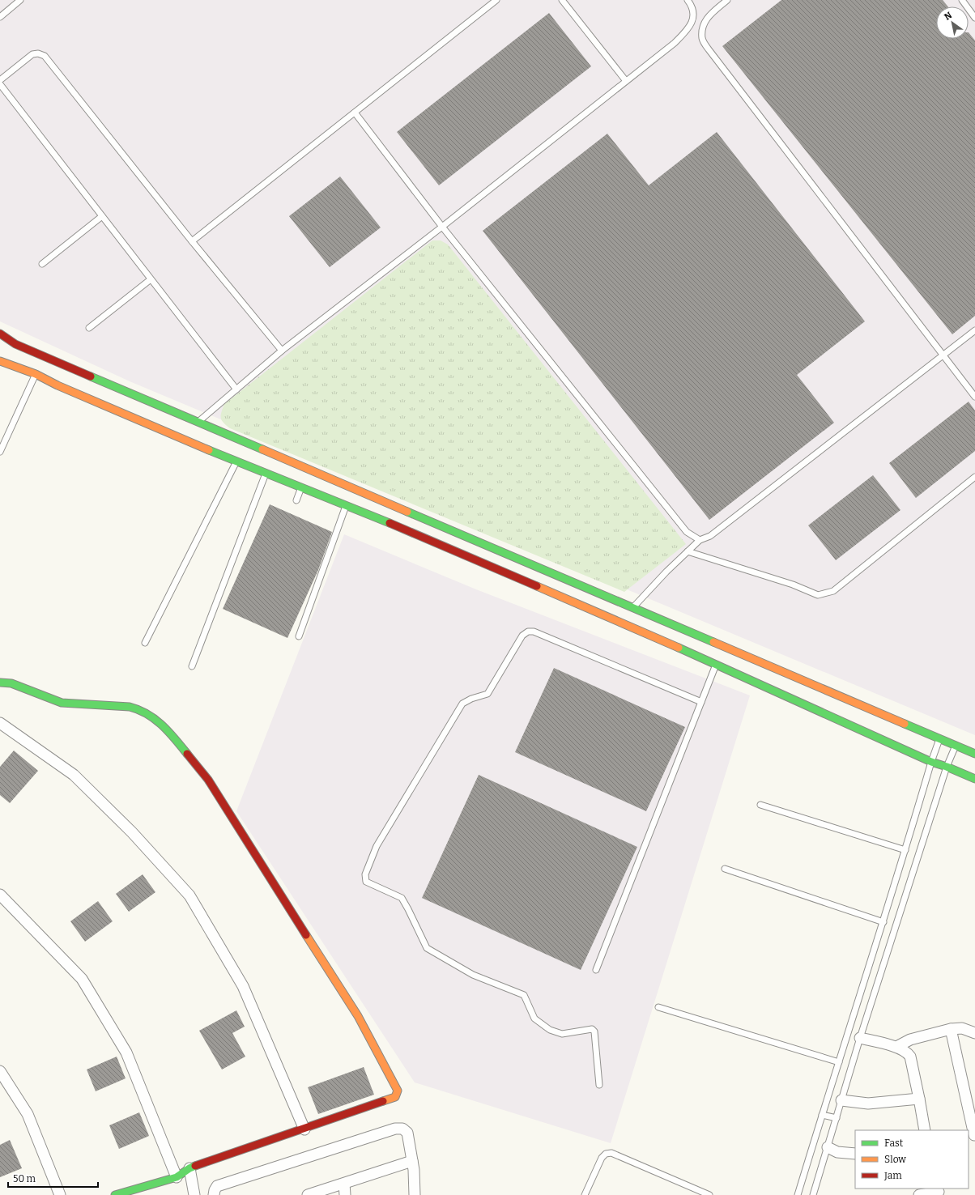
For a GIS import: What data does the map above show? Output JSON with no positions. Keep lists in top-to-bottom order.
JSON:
{
  "legend": ["Fast", "Slow", "Jam"],
  "scale_bar": "50 m",
  "north": "top left"
}
